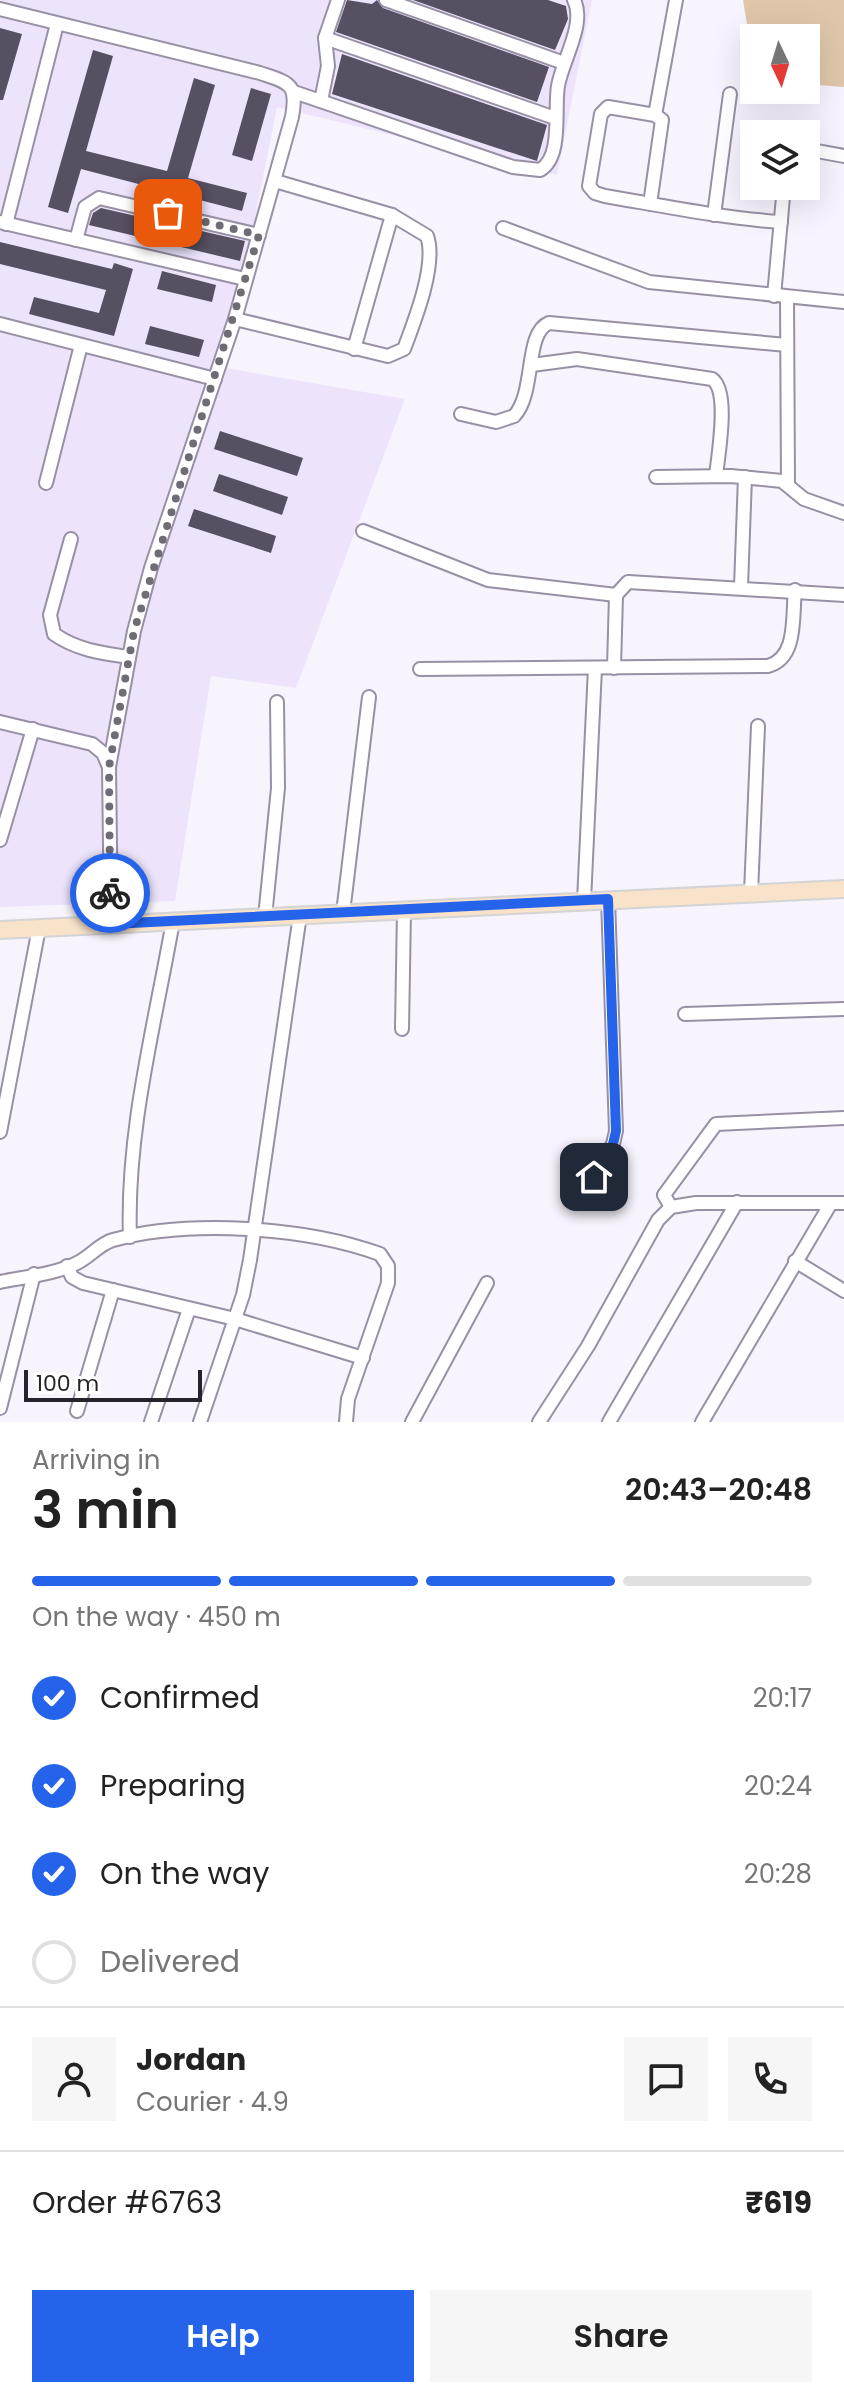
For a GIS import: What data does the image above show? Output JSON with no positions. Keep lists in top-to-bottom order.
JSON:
{
  "scale_bar": "100 m",
  "north": "bottom",
  "page": {
    "scale": "100 m",
    "heading": ["3 min", "Arriving in", "20:43–20:48"],
    "panel": [
      "Jordan",
      "Courier · 4.9",
      "Order #6763",
      "₹619"
    ],
    "bar": "On the way · 450 m",
    "list": [
      ["Confirmed", "20:17"],
      ["Preparing", "20:24"],
      ["On the way", "20:28"],
      "Delivered"
    ],
    "buttons": ["Help", "Share"]
  }
}
